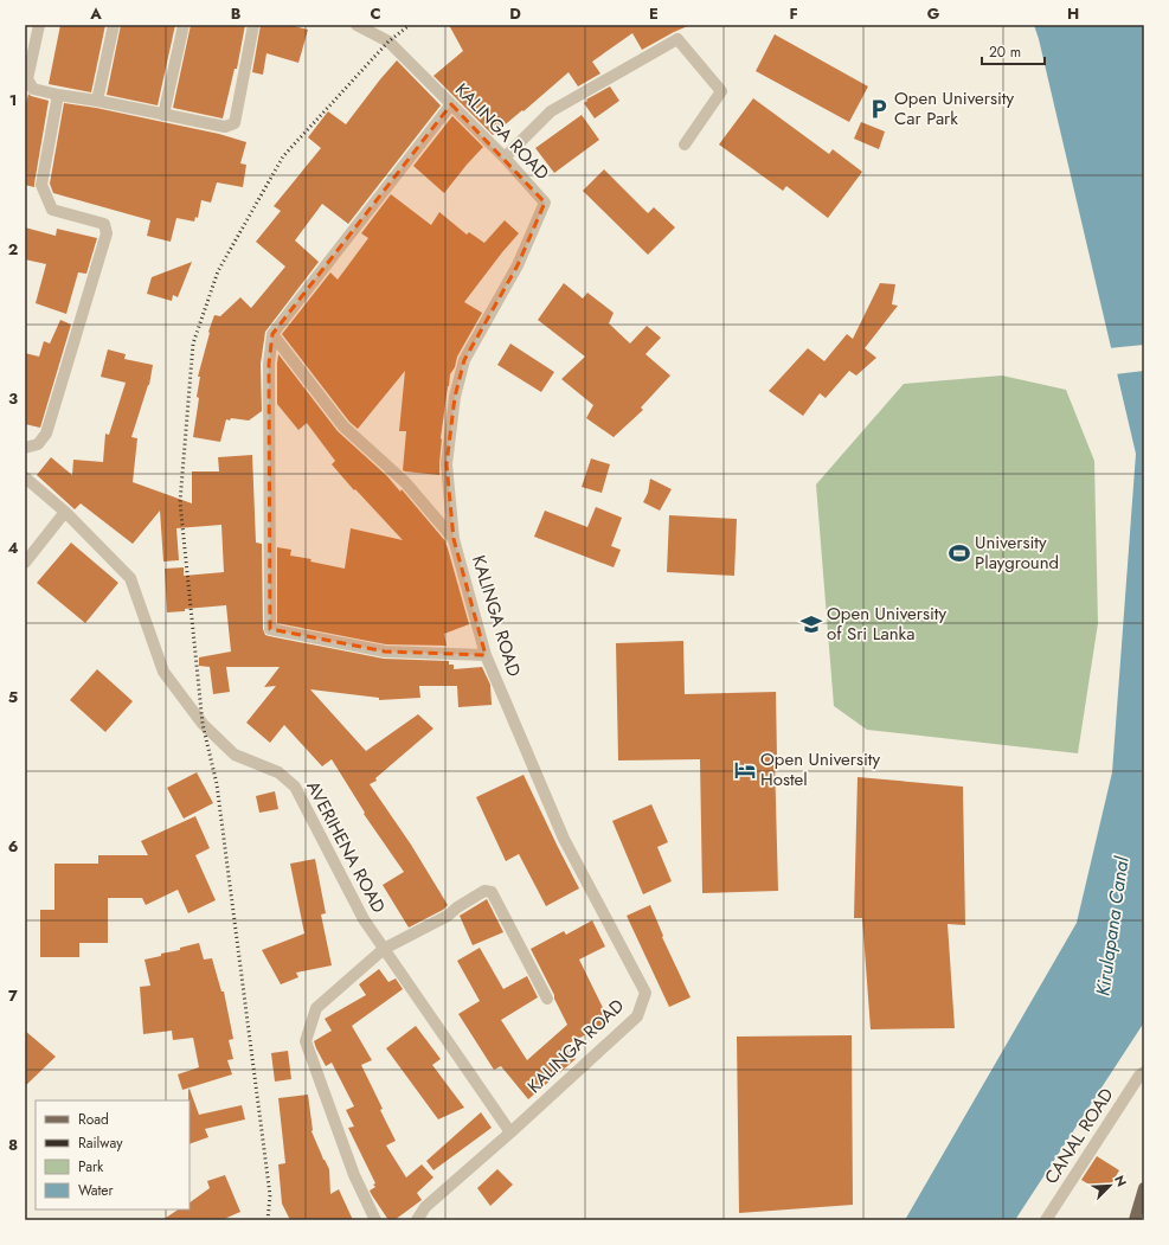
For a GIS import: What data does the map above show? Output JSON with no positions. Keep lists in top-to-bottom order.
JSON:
{
  "streets": {
    "street": ["KALINGA ROAD", "AVERIHENA ROAD", "CANAL ROAD"]
  },
  "crossings": [
    ["KALINGA ROAD", "AVERIHENA ROAD"]
  ],
  "water": ["Kirulapana Canal"],
  "places": {
    "parking": ["Open University Car Park"],
    "sports": ["University Playground"],
    "school or university": ["Open University of Sri Lanka"],
    "hotel": ["Open University Hostel"]
  },
  "legend": [
    "Road",
    "Railway",
    "Park",
    "Water"
  ],
  "scale_bar": "20 m",
  "north": "top right",
  "grid": {
    "columns": [
      "A",
      "B",
      "C",
      "D",
      "E",
      "F",
      "G",
      "H"
    ],
    "rows": [
      "1",
      "2",
      "3",
      "4",
      "5",
      "6",
      "7",
      "8"
    ]
  }
}
